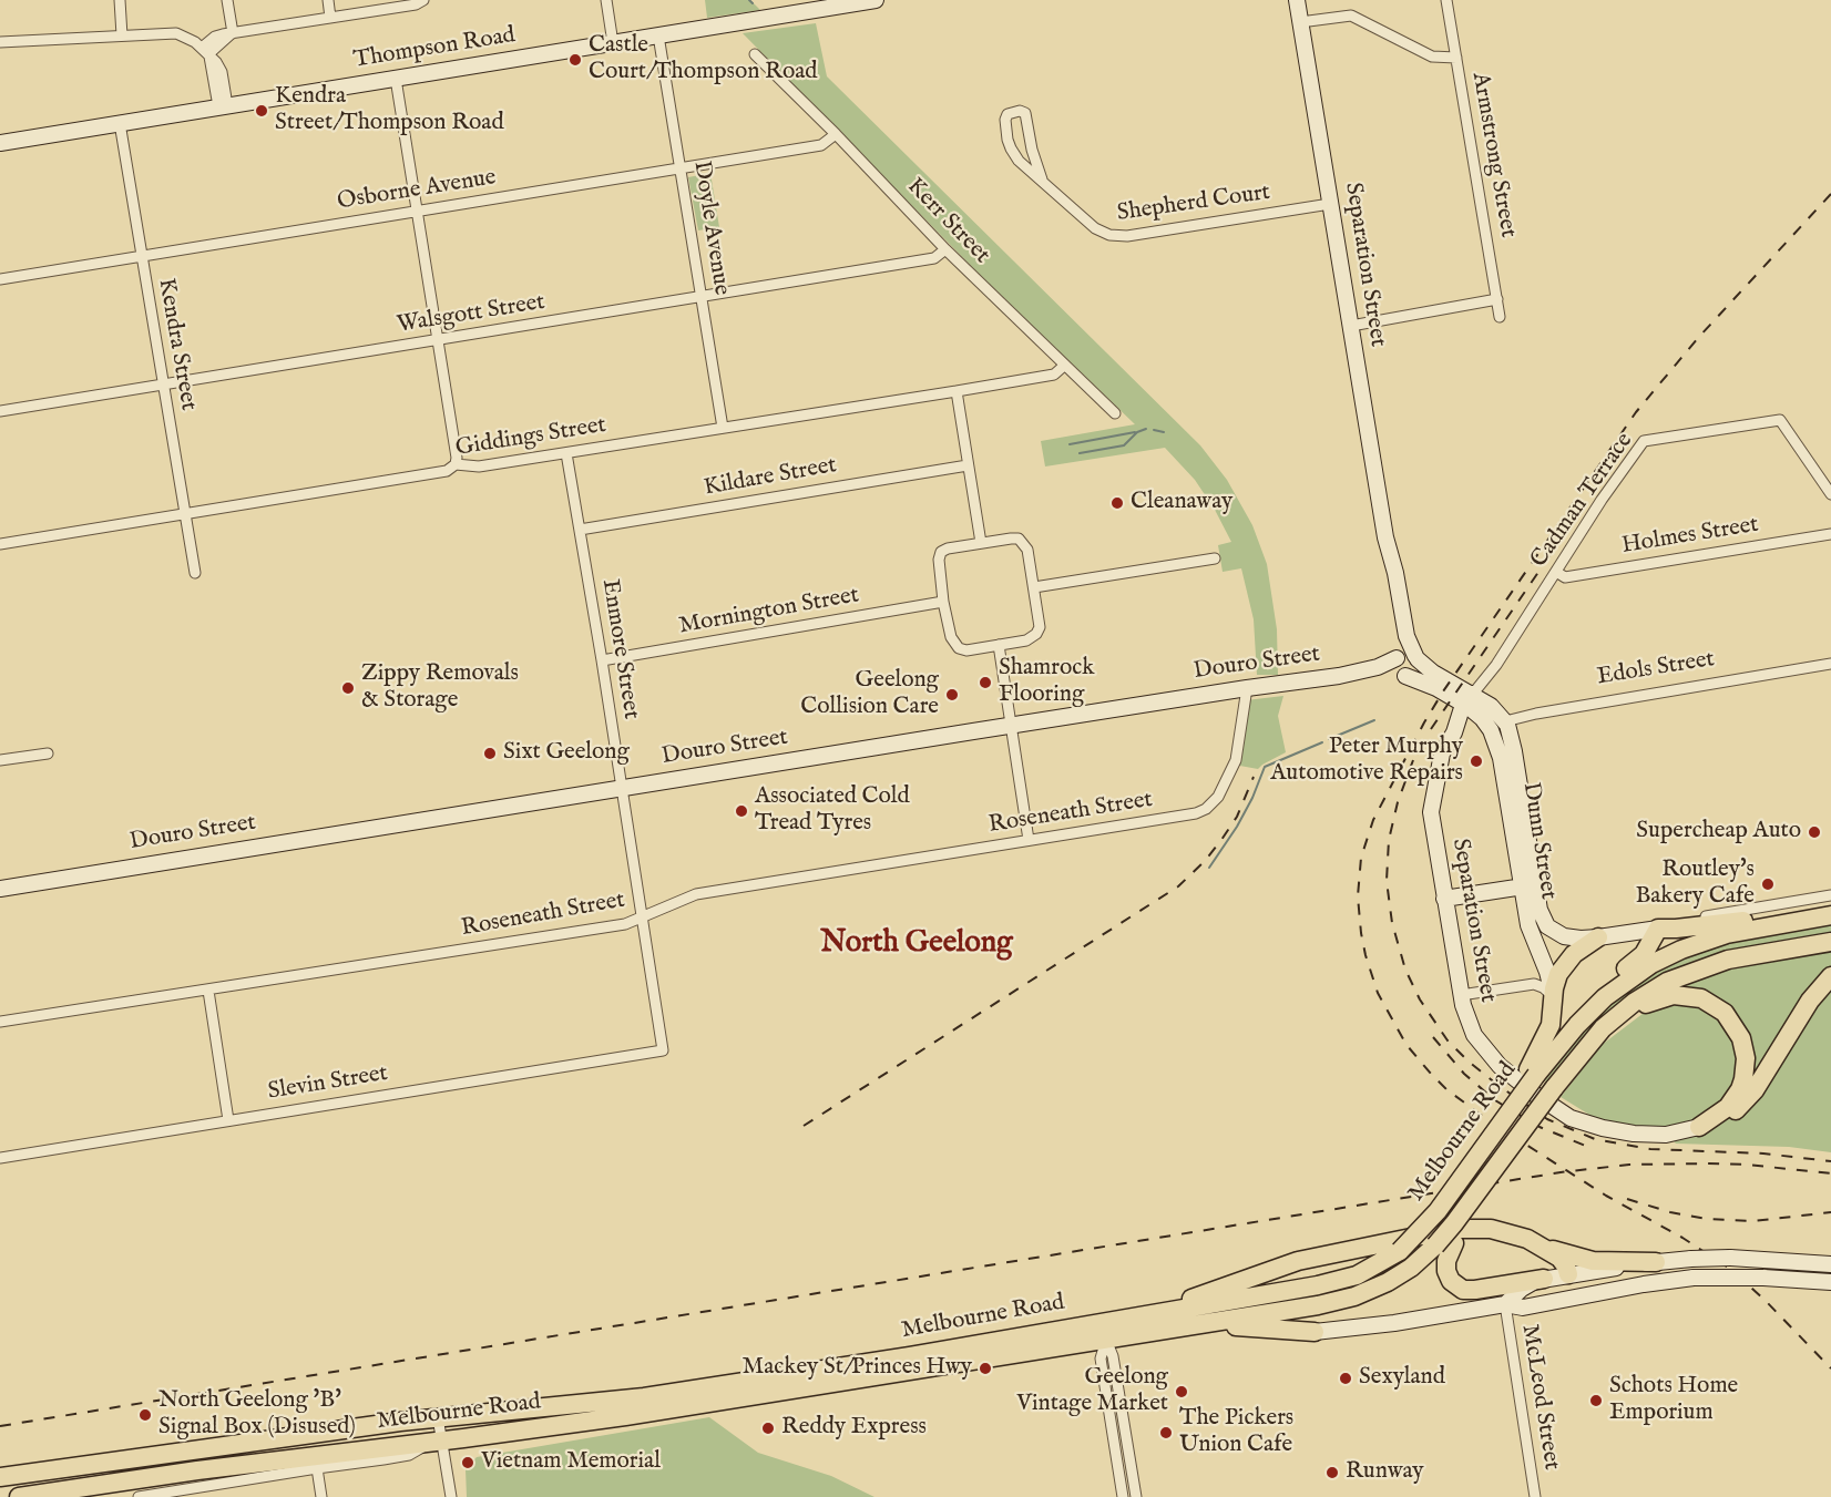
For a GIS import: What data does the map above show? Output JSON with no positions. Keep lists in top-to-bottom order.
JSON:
{
  "streets": {
    "highway": ["Melbourne Road"],
    "main road": [
      "Thompson Road",
      "Separation Street",
      "Douro Street",
      "Edols Street",
      "Dunn Street"
    ],
    "street": [
      "Armstrong Street",
      "Osborne Avenue",
      "Shepherd Court",
      "Kerr Street",
      "Doyle Avenue",
      "Walsgott Street",
      "Kendra Street",
      "Giddings Street",
      "Kildare Street",
      "Cadman Terrace",
      "Holmes Street",
      "Mornington Street",
      "Enmore Street",
      "Roseneath Street",
      "Slevin Street",
      "McLeod Street"
    ]
  },
  "crossings": [
    ["Thompson Road", "Doyle Avenue"],
    ["Thompson Road", "Kendra Street"],
    ["Osborne Avenue", "Kerr Street"],
    ["Osborne Avenue", "Doyle Avenue"],
    ["Osborne Avenue", "Kendra Street"],
    ["Shepherd Court", "Separation Street"],
    ["Kerr Street", "Walsgott Street"],
    ["Kerr Street", "Giddings Street"],
    ["Doyle Avenue", "Walsgott Street"],
    ["Doyle Avenue", "Giddings Street"],
    ["Separation Street", "Cadman Terrace"],
    ["Separation Street", "Douro Street"],
    ["Separation Street", "Dunn Street"],
    ["Walsgott Street", "Kendra Street"],
    ["Kendra Street", "Giddings Street"],
    ["Giddings Street", "Enmore Street"],
    ["Kildare Street", "Enmore Street"],
    ["Cadman Terrace", "Holmes Street"],
    ["Cadman Terrace", "Dunn Street"],
    ["Mornington Street", "Enmore Street"],
    ["Enmore Street", "Douro Street"],
    ["Enmore Street", "Roseneath Street"],
    ["Enmore Street", "Slevin Street"],
    ["Douro Street", "Roseneath Street"],
    ["Edols Street", "Dunn Street"]
  ],
  "districts": ["North Geelong"],
  "places": [
    "Castle Court/Thompson Road",
    "Kendra Street/Thompson Road",
    "Cleanaway",
    "Shamrock Flooring",
    "Zippy Removals & Storage",
    "Geelong Collision Care",
    "Sixt Geelong",
    "Peter Murphy Automotive Repairs",
    "Associated Cold Tread Tyres",
    "Supercheap Auto",
    "Routley's Bakery Cafe",
    "Mackey St/Princes Hwy",
    "Sexyland",
    "Geelong Vintage Market",
    "Schots Home Emporium",
    "North Geelong 'B' Signal Box (Disused)",
    "Reddy Express",
    "The Pickers Union Cafe",
    "Vietnam Memorial",
    "Runway"
  ]
}
